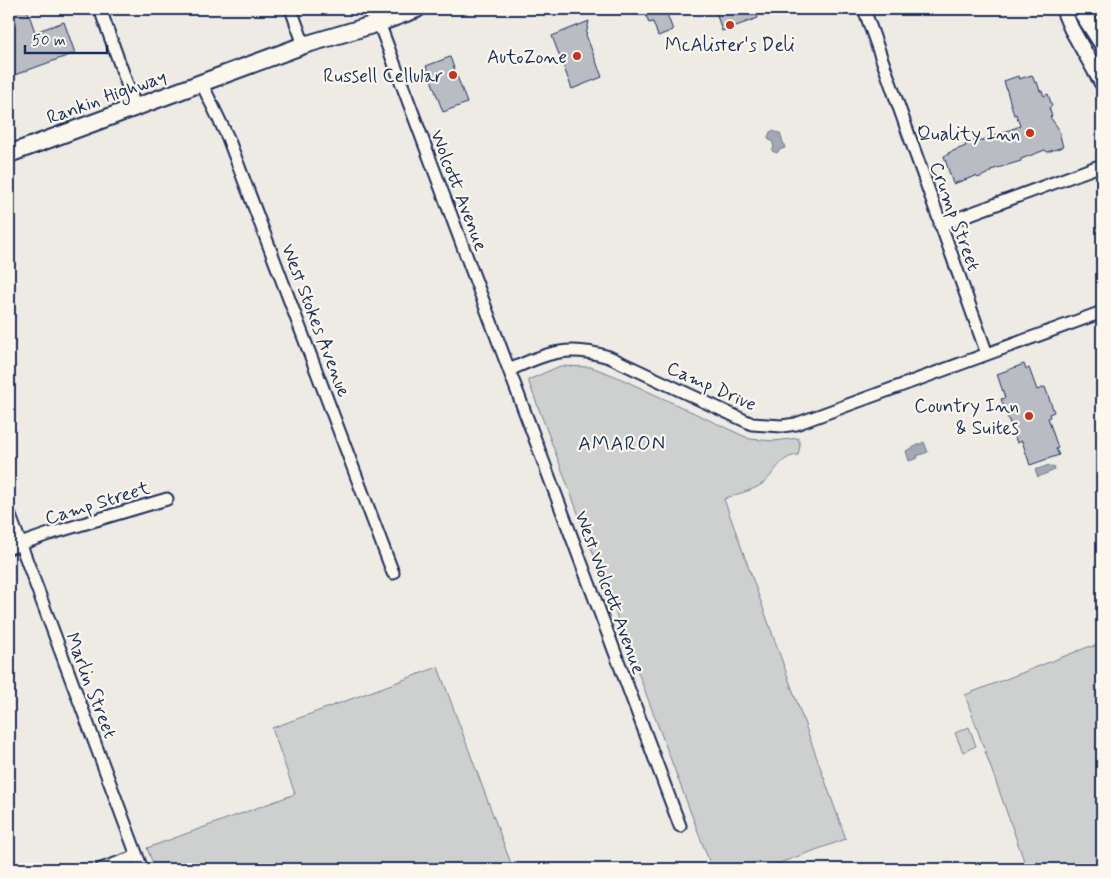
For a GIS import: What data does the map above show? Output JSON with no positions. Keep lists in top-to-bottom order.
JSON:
{
  "streets": {
    "highway": ["Rankin Highway"],
    "street": [
      "Wolcott Avenue",
      "Crump Street",
      "West Stokes Avenue",
      "Camp Drive",
      "Camp Street",
      "West Wolcott Avenue",
      "Marlin Street"
    ]
  },
  "crossings": [
    ["Rankin Highway", "Wolcott Avenue"],
    ["Rankin Highway", "West Stokes Avenue"],
    ["Wolcott Avenue", "Camp Drive"],
    ["Wolcott Avenue", "West Wolcott Avenue"],
    ["Crump Street", "Camp Drive"],
    ["Camp Drive", "West Wolcott Avenue"],
    ["Camp Street", "Marlin Street"]
  ],
  "districts": ["AMARON"],
  "places": [
    "McAlister's Deli",
    "AutoZone",
    "Russell Cellular",
    "Quality Inn",
    "Country Inn & Suites"
  ],
  "scale_bar": "50 m"
}
